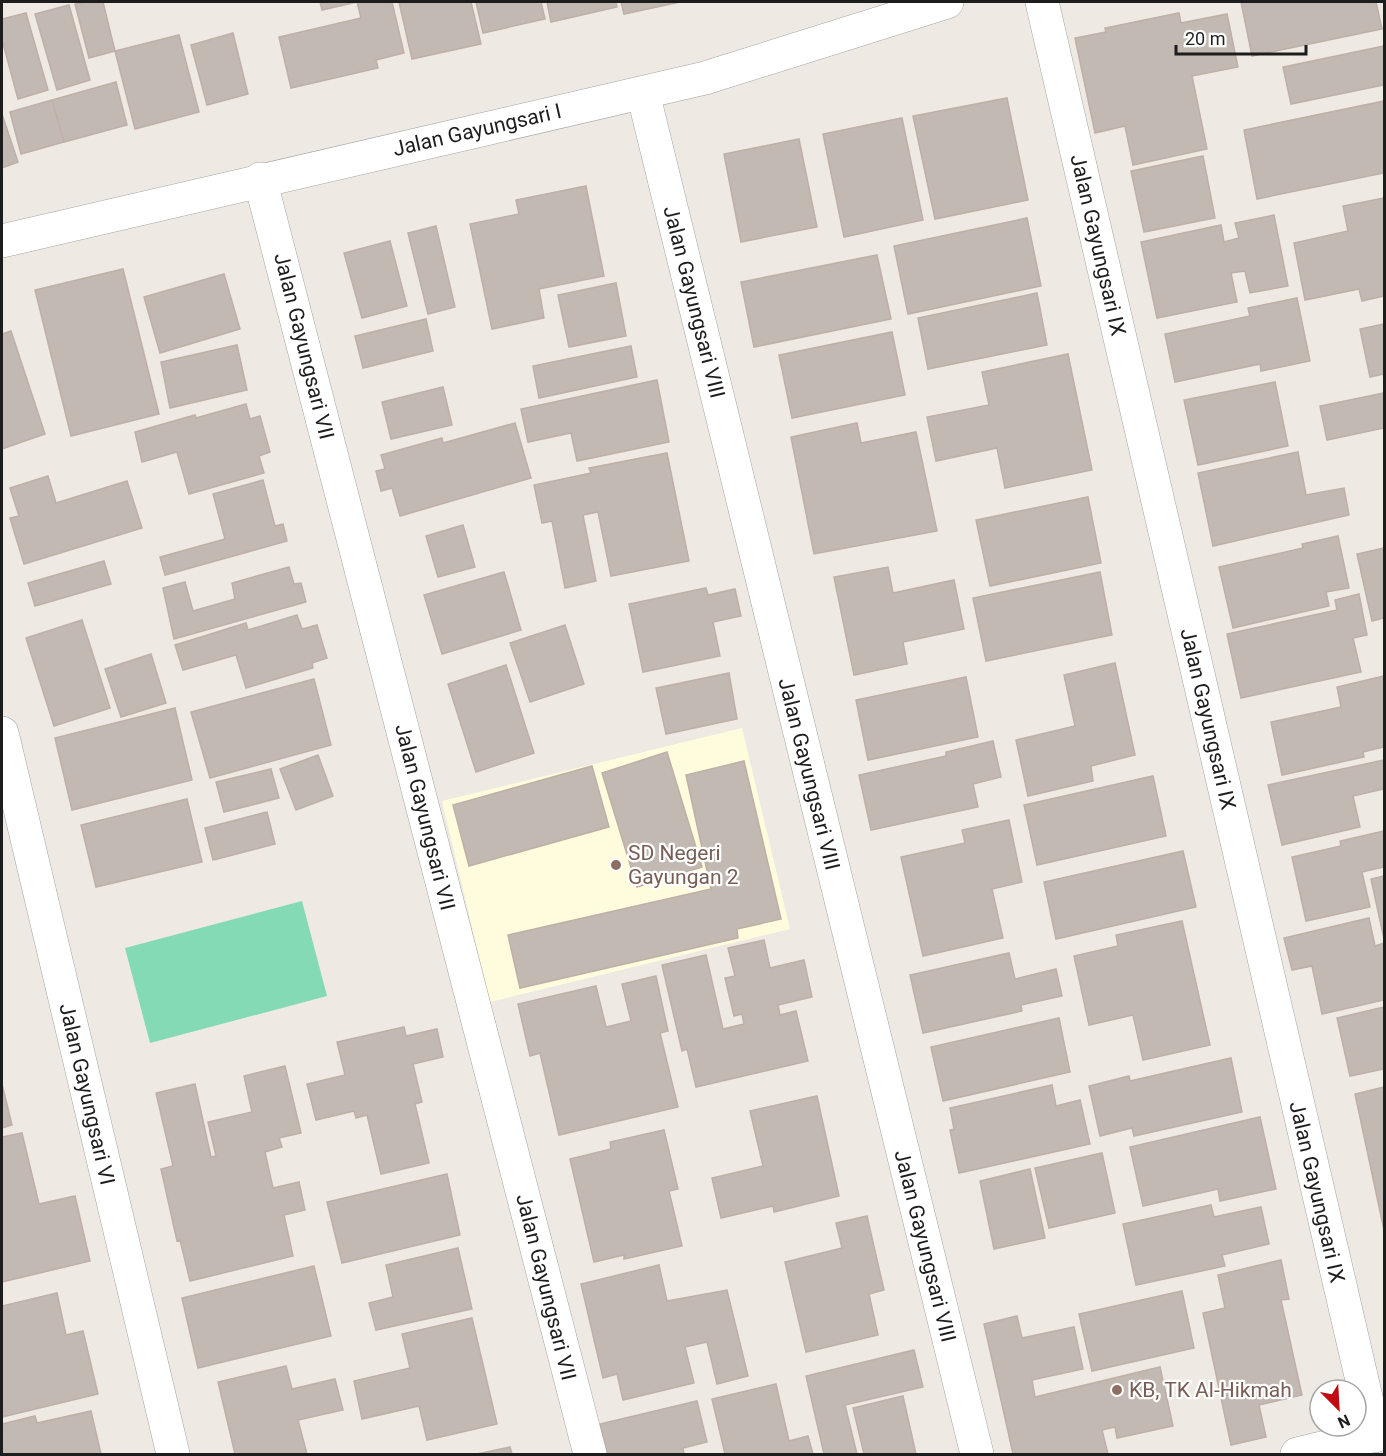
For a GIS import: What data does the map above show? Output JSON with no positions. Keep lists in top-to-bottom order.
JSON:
{
  "streets": {
    "street": [
      "Jalan Gayungsari I",
      "Jalan Gayungsari IX",
      "Jalan Gayungsari VIII",
      "Jalan Gayungsari VII",
      "Jalan Gayungsari VI"
    ]
  },
  "crossings": [
    ["Jalan Gayungsari I", "Jalan Gayungsari VIII"],
    ["Jalan Gayungsari I", "Jalan Gayungsari VII"]
  ],
  "places": ["SD Negeri Gayungan 2", "KB, TK Al-Hikmah"],
  "scale_bar": "20 m",
  "north": "bottom right"
}
